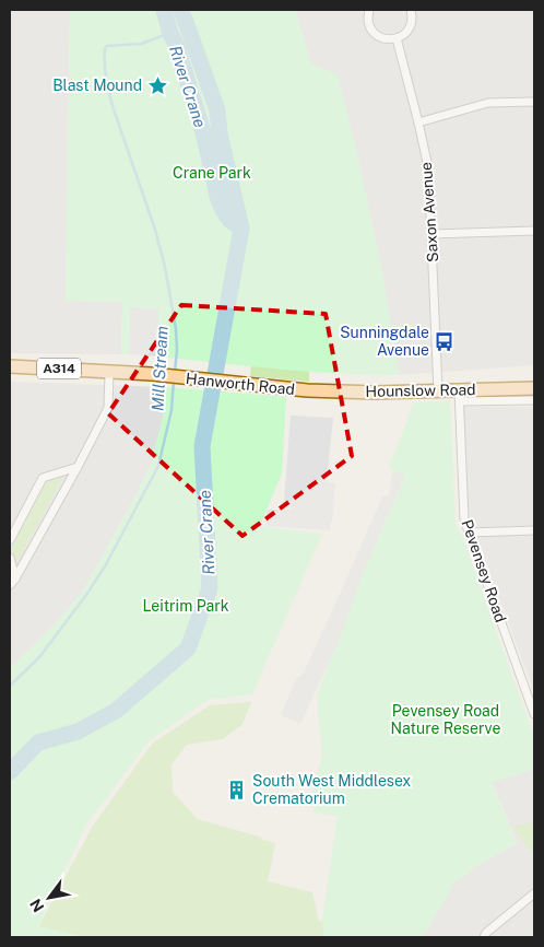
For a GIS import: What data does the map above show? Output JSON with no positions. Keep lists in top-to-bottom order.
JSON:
{
  "streets": {
    "main road": ["A314", "Hanworth Road", "Hounslow Road"],
    "street": ["Saxon Avenue", "Pevensey Road"]
  },
  "crossings": [
    ["Saxon Avenue", "Hounslow Road"],
    ["Hanworth Road", "Hounslow Road"],
    ["Hounslow Road", "Pevensey Road"]
  ],
  "water": ["River Crane", "Mill Stream"],
  "parks": ["Crane Park", "Leitrim Park", "Pevensey Road Nature Reserve"],
  "places": {
    "place": ["Blast Mound"],
    "bus stop": ["Sunningdale Avenue"],
    "building": ["South West Middlesex Crematorium"]
  },
  "north": "bottom left"
}
